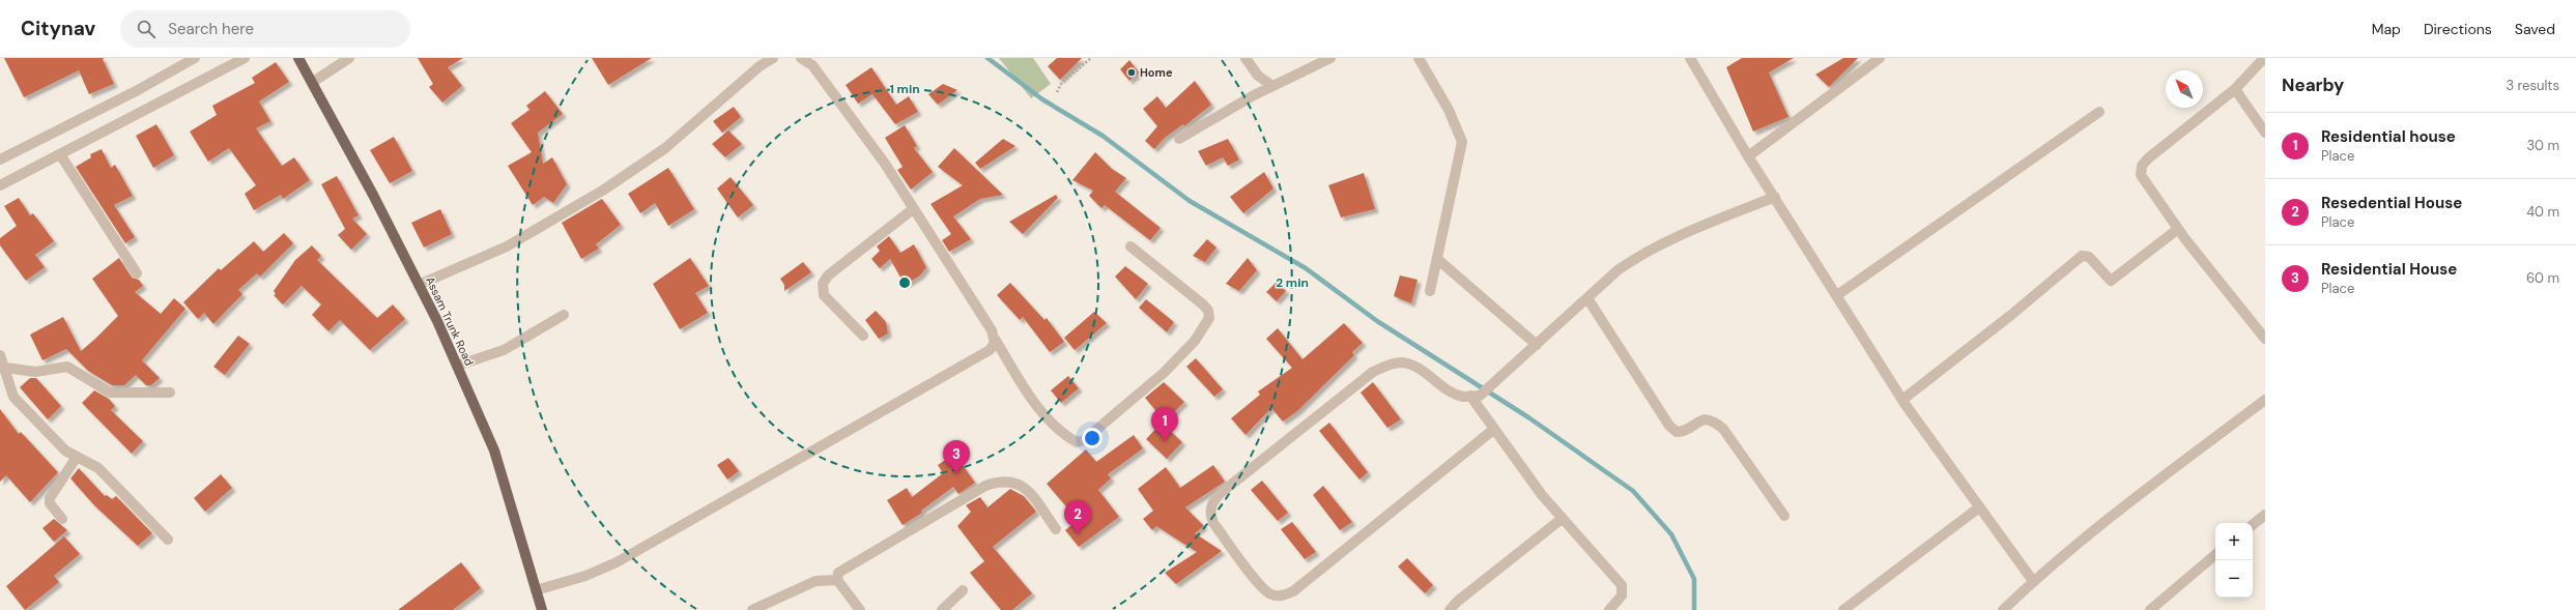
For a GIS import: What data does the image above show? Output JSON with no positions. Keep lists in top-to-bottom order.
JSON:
{
  "streets": {
    "main road": ["Assam Trunk Road"]
  },
  "places": ["Home"],
  "north": "top left",
  "page": {
    "header": "Citynav",
    "search": "Search here",
    "nav": ["Map", "Directions", "Saved"],
    "heading": ["Nearby", "3 results"],
    "list": [
      {
        "mark": "1",
        "name": "Residential house",
        "note": "Place",
        "value": "30 m"
      },
      {
        "mark": "2",
        "name": "Resedential House",
        "note": "Place",
        "value": "40 m"
      },
      {
        "mark": "3",
        "name": "Residential House",
        "note": "Place",
        "value": "60 m"
      }
    ],
    "pins": ["1", "3", "2"],
    "map_buttons": ["+", "−"]
  },
  "rings": ["1 min", "2 min"]
}
